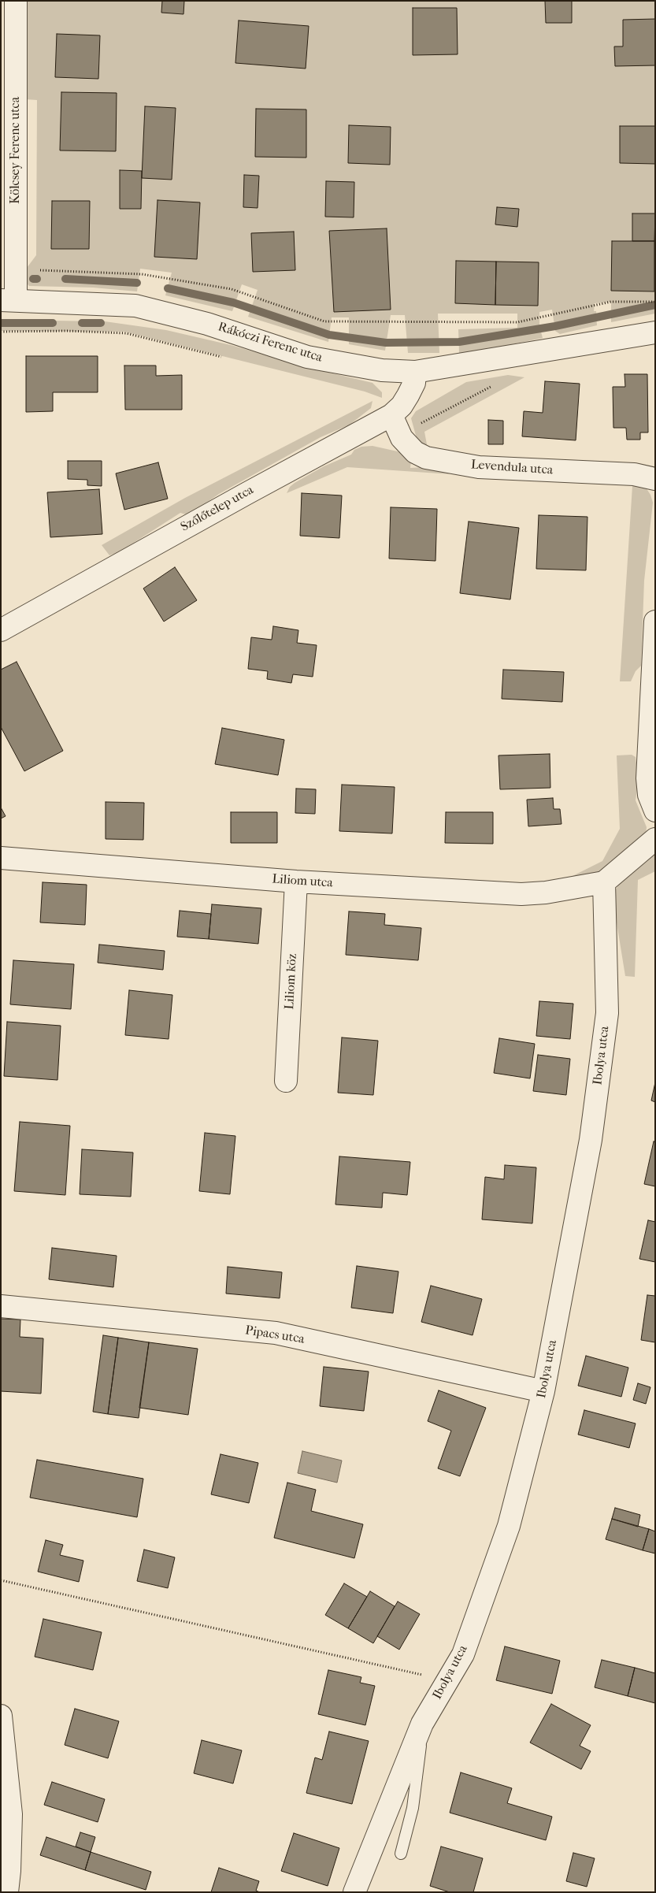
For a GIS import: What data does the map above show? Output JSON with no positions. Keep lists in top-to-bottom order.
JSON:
{
  "streets": {
    "street": [
      "Kölcsey Ferenc utca",
      "Rákóczi Ferenc utca",
      "Levendula utca",
      "Szőlőtelep utca",
      "Liliom utca",
      "Liliom köz",
      "Ibolya utca",
      "Pipacs utca"
    ]
  },
  "crossings": [
    ["Kölcsey Ferenc utca", "Rákóczi Ferenc utca"],
    ["Rákóczi Ferenc utca", "Szőlőtelep utca"],
    ["Levendula utca", "Szőlőtelep utca"],
    ["Liliom utca", "Liliom köz"],
    ["Liliom utca", "Ibolya utca"],
    ["Ibolya utca", "Pipacs utca"]
  ]
}
